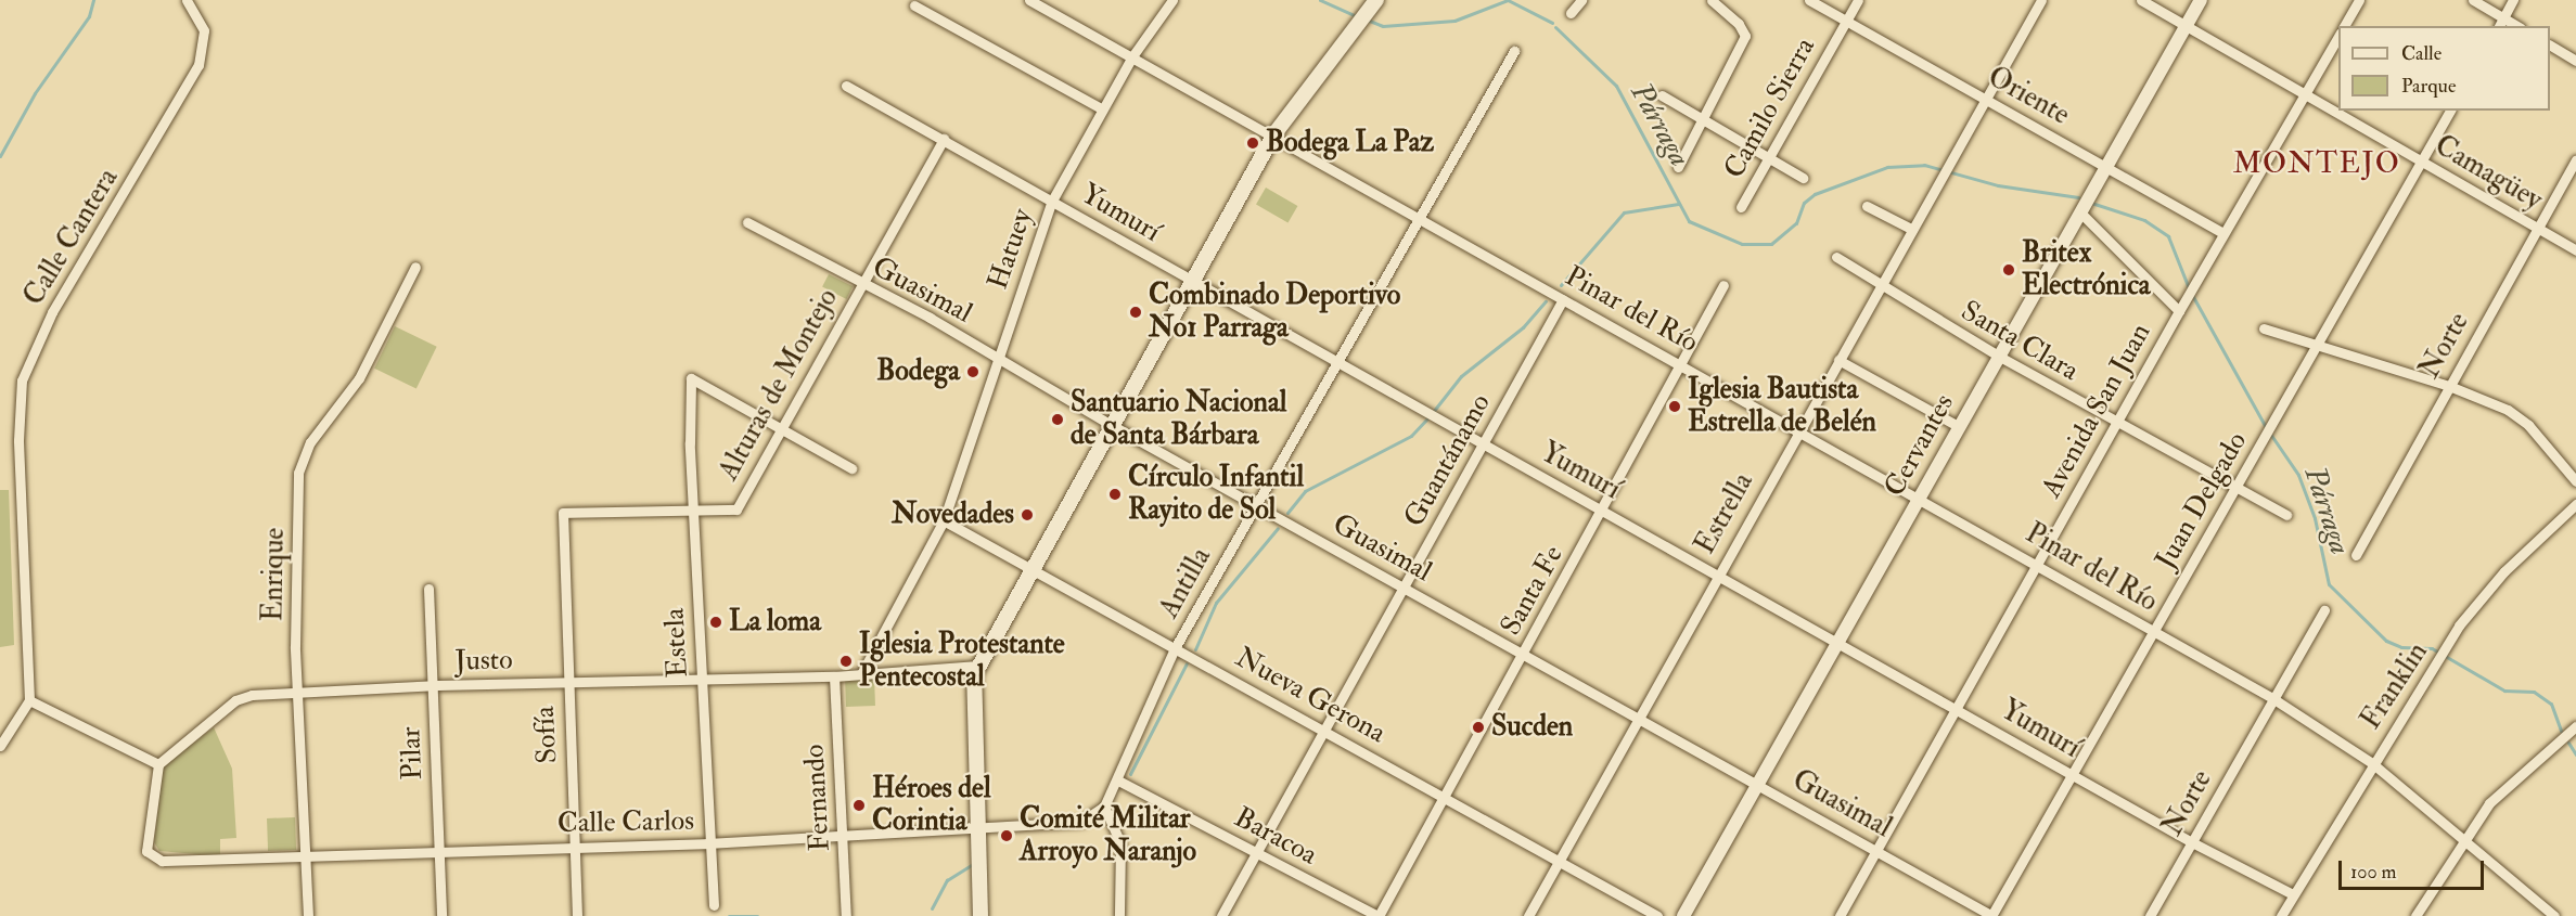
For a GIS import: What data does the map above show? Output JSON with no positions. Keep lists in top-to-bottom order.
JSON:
{
  "streets": {
    "street": [
      "Oriente",
      "Camilo Sierra",
      "Camagüey",
      "Yumurí",
      "Calle Cantera",
      "Hatuey",
      "Guasimal",
      "Pinar del Río",
      "Santa Clara",
      "Norte",
      "Alturas de Montejo",
      "Avenida San Juan",
      "Cervantes",
      "Guantánamo",
      "Juan Delgado",
      "Estrella",
      "Enrique",
      "Antilla",
      "Santa Fe",
      "Estela",
      "Justo",
      "Franklin",
      "Nueva Gerona",
      "Sofía",
      "Pilar",
      "Fernando",
      "Calle Carlos",
      "Baracoa"
    ]
  },
  "crossings": [
    ["Oriente", "Camilo Sierra"],
    ["Oriente", "Avenida San Juan"],
    ["Oriente", "Cervantes"],
    ["Oriente", "Estrella"],
    ["Camagüey", "Norte"],
    ["Camagüey", "Avenida San Juan"],
    ["Camagüey", "Cervantes"],
    ["Camagüey", "Juan Delgado"],
    ["Yumurí", "Hatuey"],
    ["Yumurí", "Norte"],
    ["Yumurí", "Alturas de Montejo"],
    ["Yumurí", "Avenida San Juan"],
    ["Yumurí", "Cervantes"],
    ["Yumurí", "Guantánamo"],
    ["Yumurí", "Juan Delgado"],
    ["Yumurí", "Estrella"],
    ["Yumurí", "Antilla"],
    ["Yumurí", "Santa Fe"],
    ["Yumurí", "Franklin"],
    ["Hatuey", "Guasimal"],
    ["Hatuey", "Pinar del Río"],
    ["Hatuey", "Justo"],
    ["Hatuey", "Nueva Gerona"],
    ["Guasimal", "Alturas de Montejo"],
    ["Guasimal", "Avenida San Juan"],
    ["Guasimal", "Cervantes"],
    ["Guasimal", "Guantánamo"],
    ["Guasimal", "Juan Delgado"],
    ["Guasimal", "Estrella"],
    ["Guasimal", "Antilla"],
    ["Guasimal", "Santa Fe"],
    ["Pinar del Río", "Norte"],
    ["Pinar del Río", "Avenida San Juan"],
    ["Pinar del Río", "Cervantes"],
    ["Pinar del Río", "Guantánamo"],
    ["Pinar del Río", "Juan Delgado"],
    ["Pinar del Río", "Estrella"],
    ["Pinar del Río", "Antilla"],
    ["Pinar del Río", "Santa Fe"],
    ["Pinar del Río", "Franklin"],
    ["Santa Clara", "Avenida San Juan"],
    ["Santa Clara", "Cervantes"],
    ["Santa Clara", "Juan Delgado"],
    ["Santa Clara", "Estrella"],
    ["Alturas de Montejo", "Estela"],
    ["Alturas de Montejo", "Sofía"],
    ["Guantánamo", "Nueva Gerona"],
    ["Guantánamo", "Baracoa"],
    ["Estrella", "Nueva Gerona"],
    ["Enrique", "Justo"],
    ["Enrique", "Calle Carlos"],
    ["Antilla", "Nueva Gerona"],
    ["Antilla", "Calle Carlos"],
    ["Antilla", "Baracoa"],
    ["Santa Fe", "Nueva Gerona"],
    ["Santa Fe", "Baracoa"],
    ["Estela", "Justo"],
    ["Estela", "Sofía"],
    ["Estela", "Calle Carlos"],
    ["Justo", "Sofía"],
    ["Justo", "Pilar"],
    ["Justo", "Fernando"],
    ["Justo", "Calle Carlos"],
    ["Sofía", "Calle Carlos"],
    ["Pilar", "Calle Carlos"],
    ["Fernando", "Calle Carlos"]
  ],
  "districts": ["MONTEJO"],
  "water": ["Párraga"],
  "places": [
    "Bodega La Paz",
    "Britex Electrónica",
    "Combinado Deportivo No1 Parraga",
    "Bodega",
    "Iglesia Bautista Estrella de Belén",
    "Santuario Nacional de Santa Bárbara",
    "Círculo Infantil Rayito de Sol",
    "Novedades",
    "La loma",
    "Iglesia Protestante Pentecostal",
    "Sucden",
    "Héroes del Corintia",
    "Comité Militar Arroyo Naranjo"
  ],
  "legend": ["Calle", "Parque"],
  "scale_bar": "100 m"
}
